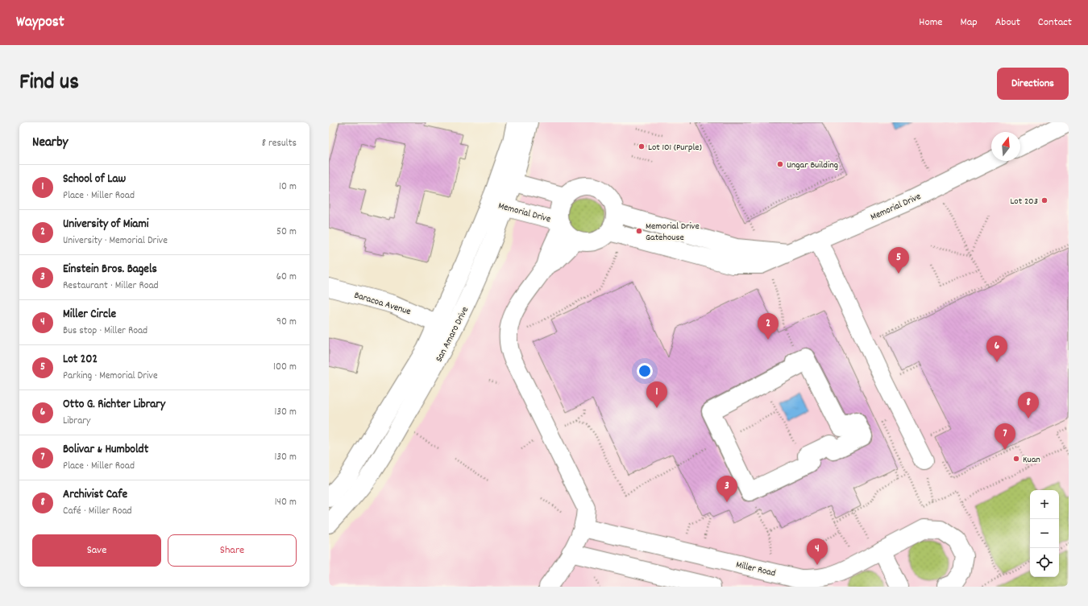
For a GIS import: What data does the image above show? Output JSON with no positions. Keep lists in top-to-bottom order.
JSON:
{
  "streets": {
    "street": [
      "Memorial Drive",
      "Baracoa Avenue",
      "San Amaro Drive",
      "Miller Road"
    ]
  },
  "crossings": [
    ["Memorial Drive", "San Amaro Drive"],
    ["Baracoa Avenue", "San Amaro Drive"]
  ],
  "places": [
    "Lot 101 (Purple)",
    "Ungar Building",
    "Lot 203",
    "Memorial Drive Gatehouse",
    "Kuan"
  ],
  "north": "top",
  "page": {
    "header": "Waypost",
    "nav": [
      "Home",
      "Map",
      "About",
      "Contact"
    ],
    "title": "Find us",
    "buttons": [
      "Directions",
      ["Save", "Share"]
    ],
    "heading": ["Nearby", "8 results"],
    "list": [
      {
        "mark": "1",
        "name": "School of Law",
        "note": "Place · Miller Road",
        "value": "10 m"
      },
      {
        "mark": "2",
        "name": "University of Miami",
        "note": "University · Memorial Drive",
        "value": "50 m"
      },
      {
        "mark": "3",
        "name": "Einstein Bros. Bagels",
        "note": "Restaurant · Miller Road",
        "value": "60 m"
      },
      {
        "mark": "4",
        "name": "Miller Circle",
        "note": "Bus stop · Miller Road",
        "value": "90 m"
      },
      {
        "mark": "5",
        "name": "Lot 202",
        "note": "Parking · Memorial Drive",
        "value": "100 m"
      },
      {
        "mark": "6",
        "name": "Otto G. Richter Library",
        "note": "Library",
        "value": "130 m"
      },
      {
        "mark": "7",
        "name": "Bolivar & Humboldt",
        "note": "Place · Miller Road",
        "value": "130 m"
      },
      {
        "mark": "8",
        "name": "Archivist Cafe",
        "note": "Café · Miller Road",
        "value": "140 m"
      }
    ],
    "pins": [
      "5",
      "2",
      "6",
      "1",
      "8",
      "7",
      "3",
      "4"
    ],
    "map_buttons": ["+", "−"]
  }
}
